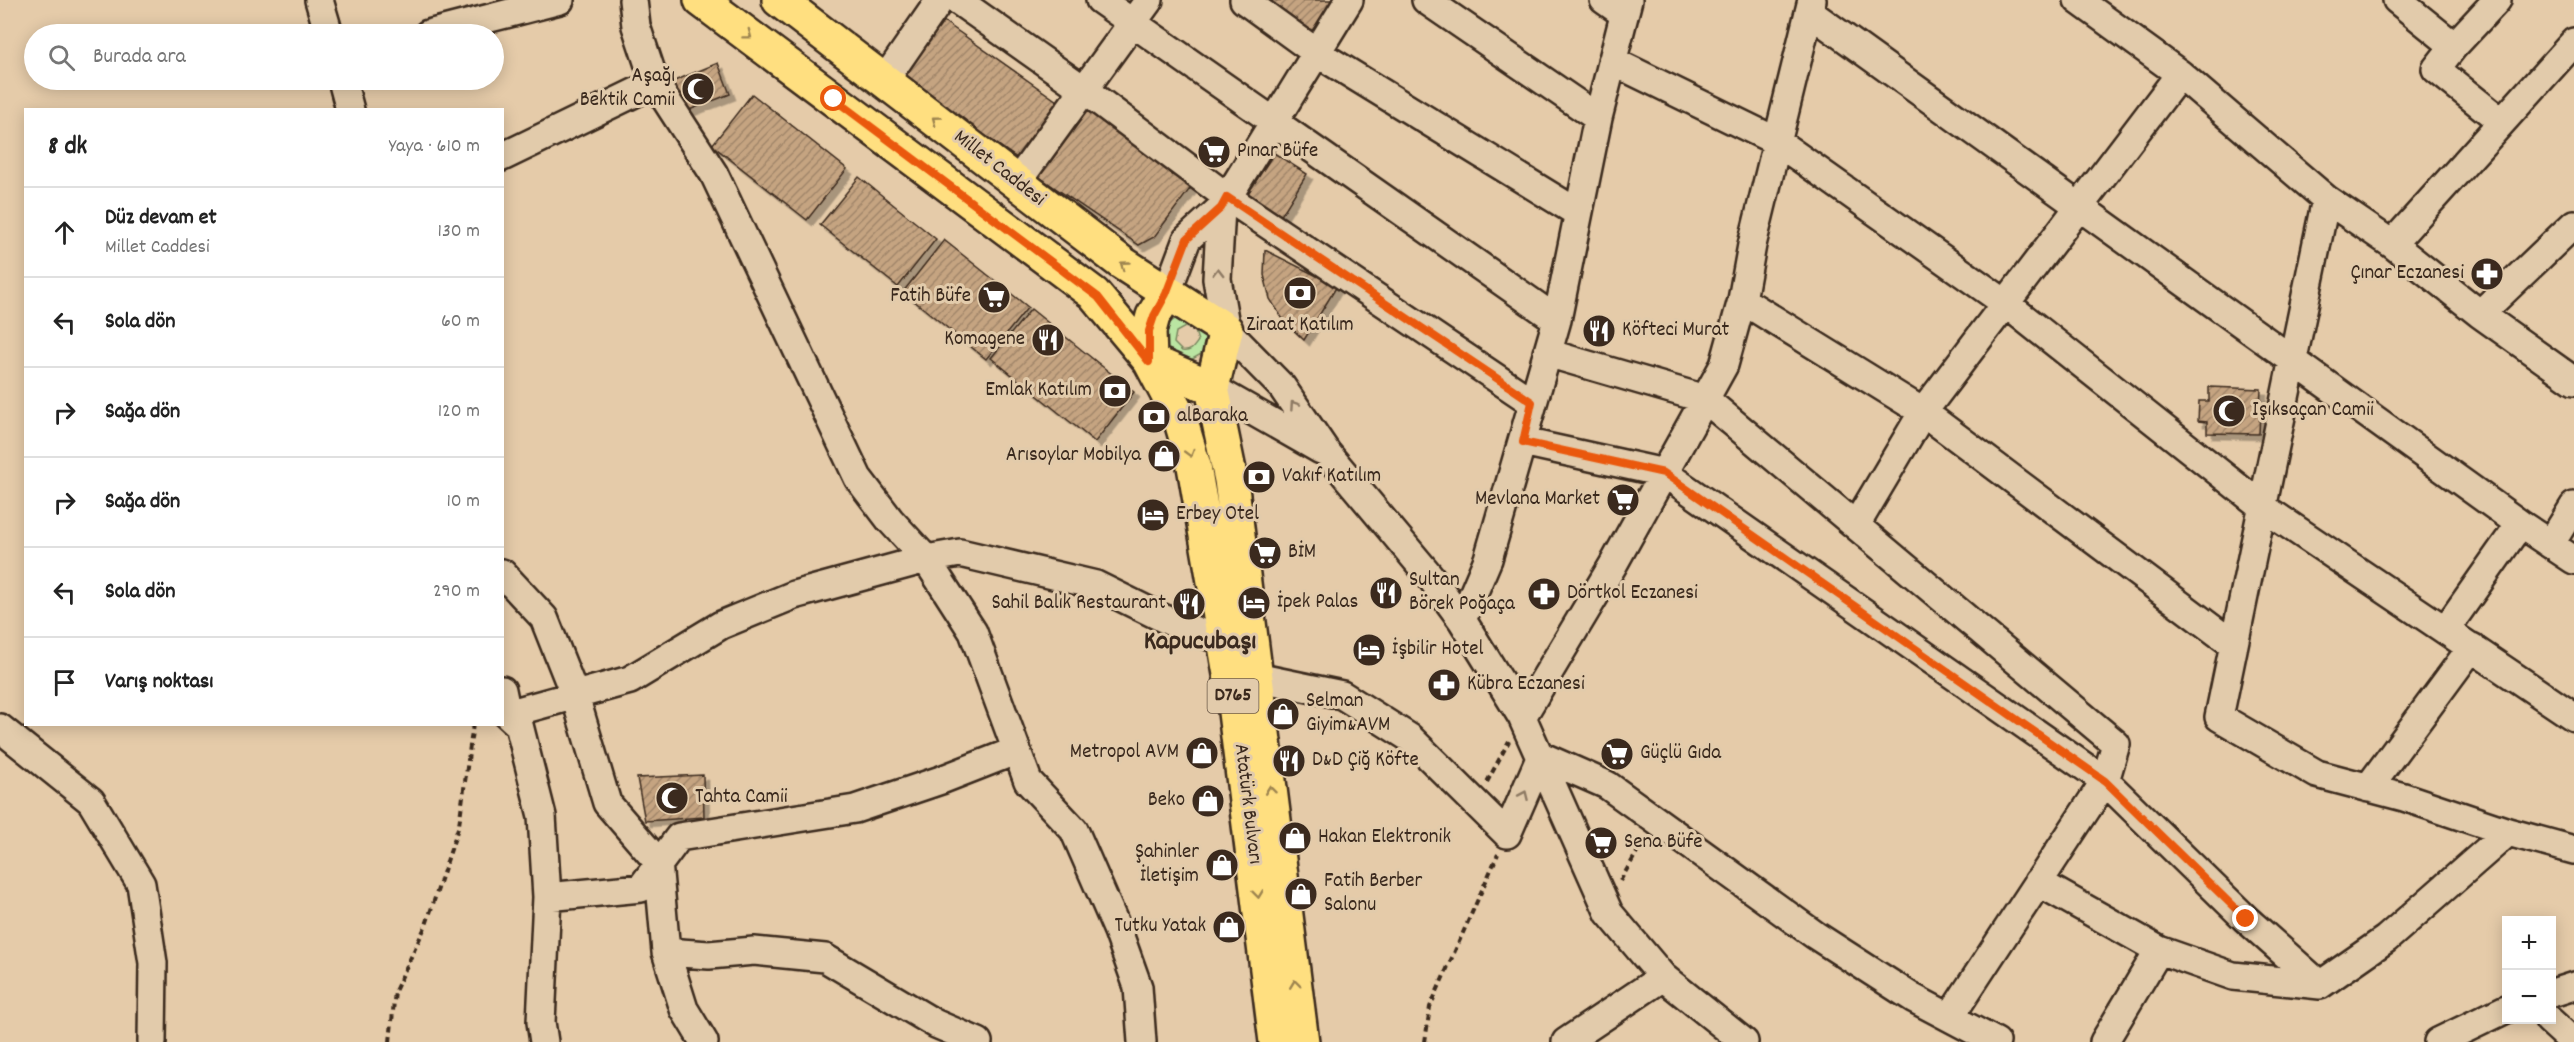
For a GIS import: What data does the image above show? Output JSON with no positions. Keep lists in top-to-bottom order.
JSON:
{
  "streets": {
    "main road": ["Millet Caddesi", "D765", "Atatürk Bulvarı"]
  },
  "crossings": [
    ["Millet Caddesi", "Atatürk Bulvarı"]
  ],
  "districts": ["Kapucubaşı"],
  "places": {
    "mosque": ["Aşağı Bektik Camii", "Işıksaçan Camii", "Tahta Camii"],
    "supermarket": [
      "Pınar Büfe",
      "Fatih Büfe",
      "Mevlana Market",
      "BİM",
      "Güçlü Gıda",
      "Sena Büfe"
    ],
    "pharmacy": ["Çınar Eczanesi", "Dörtkol Eczanesi", "Kübra Eczanesi"],
    "bank": [
      "Ziraat Katılım",
      "Emlak Katılım",
      "alBaraka",
      "Vakıf Katılım"
    ],
    "restaurant": [
      "Köfteci Murat",
      "Komagene",
      "Sultan Börek Poğaça",
      "Sahil Balık Restaurant",
      "D&D Çiğ Köfte"
    ],
    "shop": [
      "Arısoylar Mobilya",
      "Selman Giyim&AVM",
      "Metropol AVM",
      "Beko",
      "Hakan Elektronik",
      "Şahinler İletişim",
      "Fatih Berber Salonu",
      "Tutku Yatak"
    ],
    "hotel": ["Erbey Otel", "İpek Palas", "İşbilir Hotel"]
  },
  "page": {
    "search": "Burada ara",
    "heading": ["8 dk", "Yaya · 610 m"],
    "list": [
      ["Düz devam et", "Millet Caddesi", "130 m"],
      ["Sola dön", "60 m"],
      ["Sağa dön", "120 m"],
      ["Sağa dön", "10 m"],
      ["Sola dön", "290 m"],
      "Varış noktası"
    ],
    "map_buttons": ["+", "−"]
  }
}
